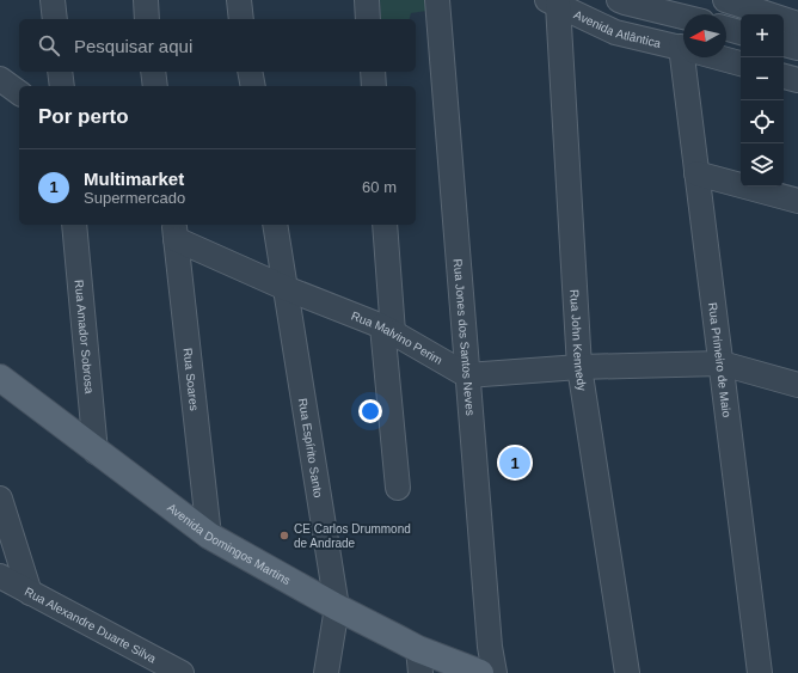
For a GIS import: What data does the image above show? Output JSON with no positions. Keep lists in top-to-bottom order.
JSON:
{
  "streets": {
    "main road": ["Avenida Domingos Martins"],
    "street": [
      "Avenida Atlântica",
      "Rua Amador Sobrosa",
      "Rua Malvino Perim",
      "Rua Jones dos Santos Neves",
      "Rua John Kennedy",
      "Rua Primeiro de Maio",
      "Rua Soares",
      "Rua Espírito Santo",
      "Rua Alexandre Duarte Silva"
    ]
  },
  "crossings": [
    ["Avenida Atlântica", "Rua John Kennedy"],
    ["Rua Amador Sobrosa", "Avenida Domingos Martins"],
    ["Rua Malvino Perim", "Rua Jones dos Santos Neves"],
    ["Rua Malvino Perim", "Rua Soares"],
    ["Rua Malvino Perim", "Rua Espírito Santo"],
    ["Rua Soares", "Avenida Domingos Martins"],
    ["Rua Espírito Santo", "Avenida Domingos Martins"]
  ],
  "places": ["CE Carlos Drummond de Andrade"],
  "north": "left",
  "page": {
    "map_buttons": ["+", "−"],
    "search": "Pesquisar aqui",
    "heading": "Por perto",
    "list": [
      {
        "mark": "1",
        "name": "Multimarket",
        "note": "Supermercado",
        "value": "60 m"
      }
    ],
    "pins": "1"
  }
}
